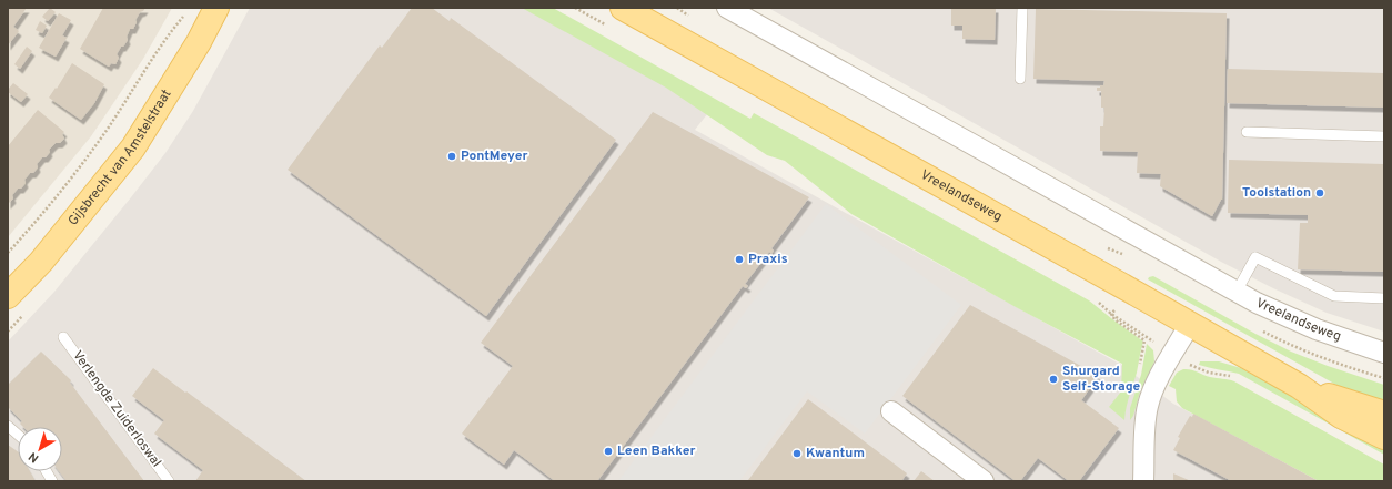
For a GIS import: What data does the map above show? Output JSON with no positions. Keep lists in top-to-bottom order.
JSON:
{
  "streets": {
    "main road": ["Gijsbrecht van Amstelstraat", "Vreelandseweg"],
    "lane": ["Verlengde Zuiderloswal"]
  },
  "places": [
    "PontMeyer",
    "Toolstation",
    "Praxis",
    "Shurgard Self-Storage",
    "Leen Bakker",
    "Kwantum"
  ],
  "north": "bottom left"
}
